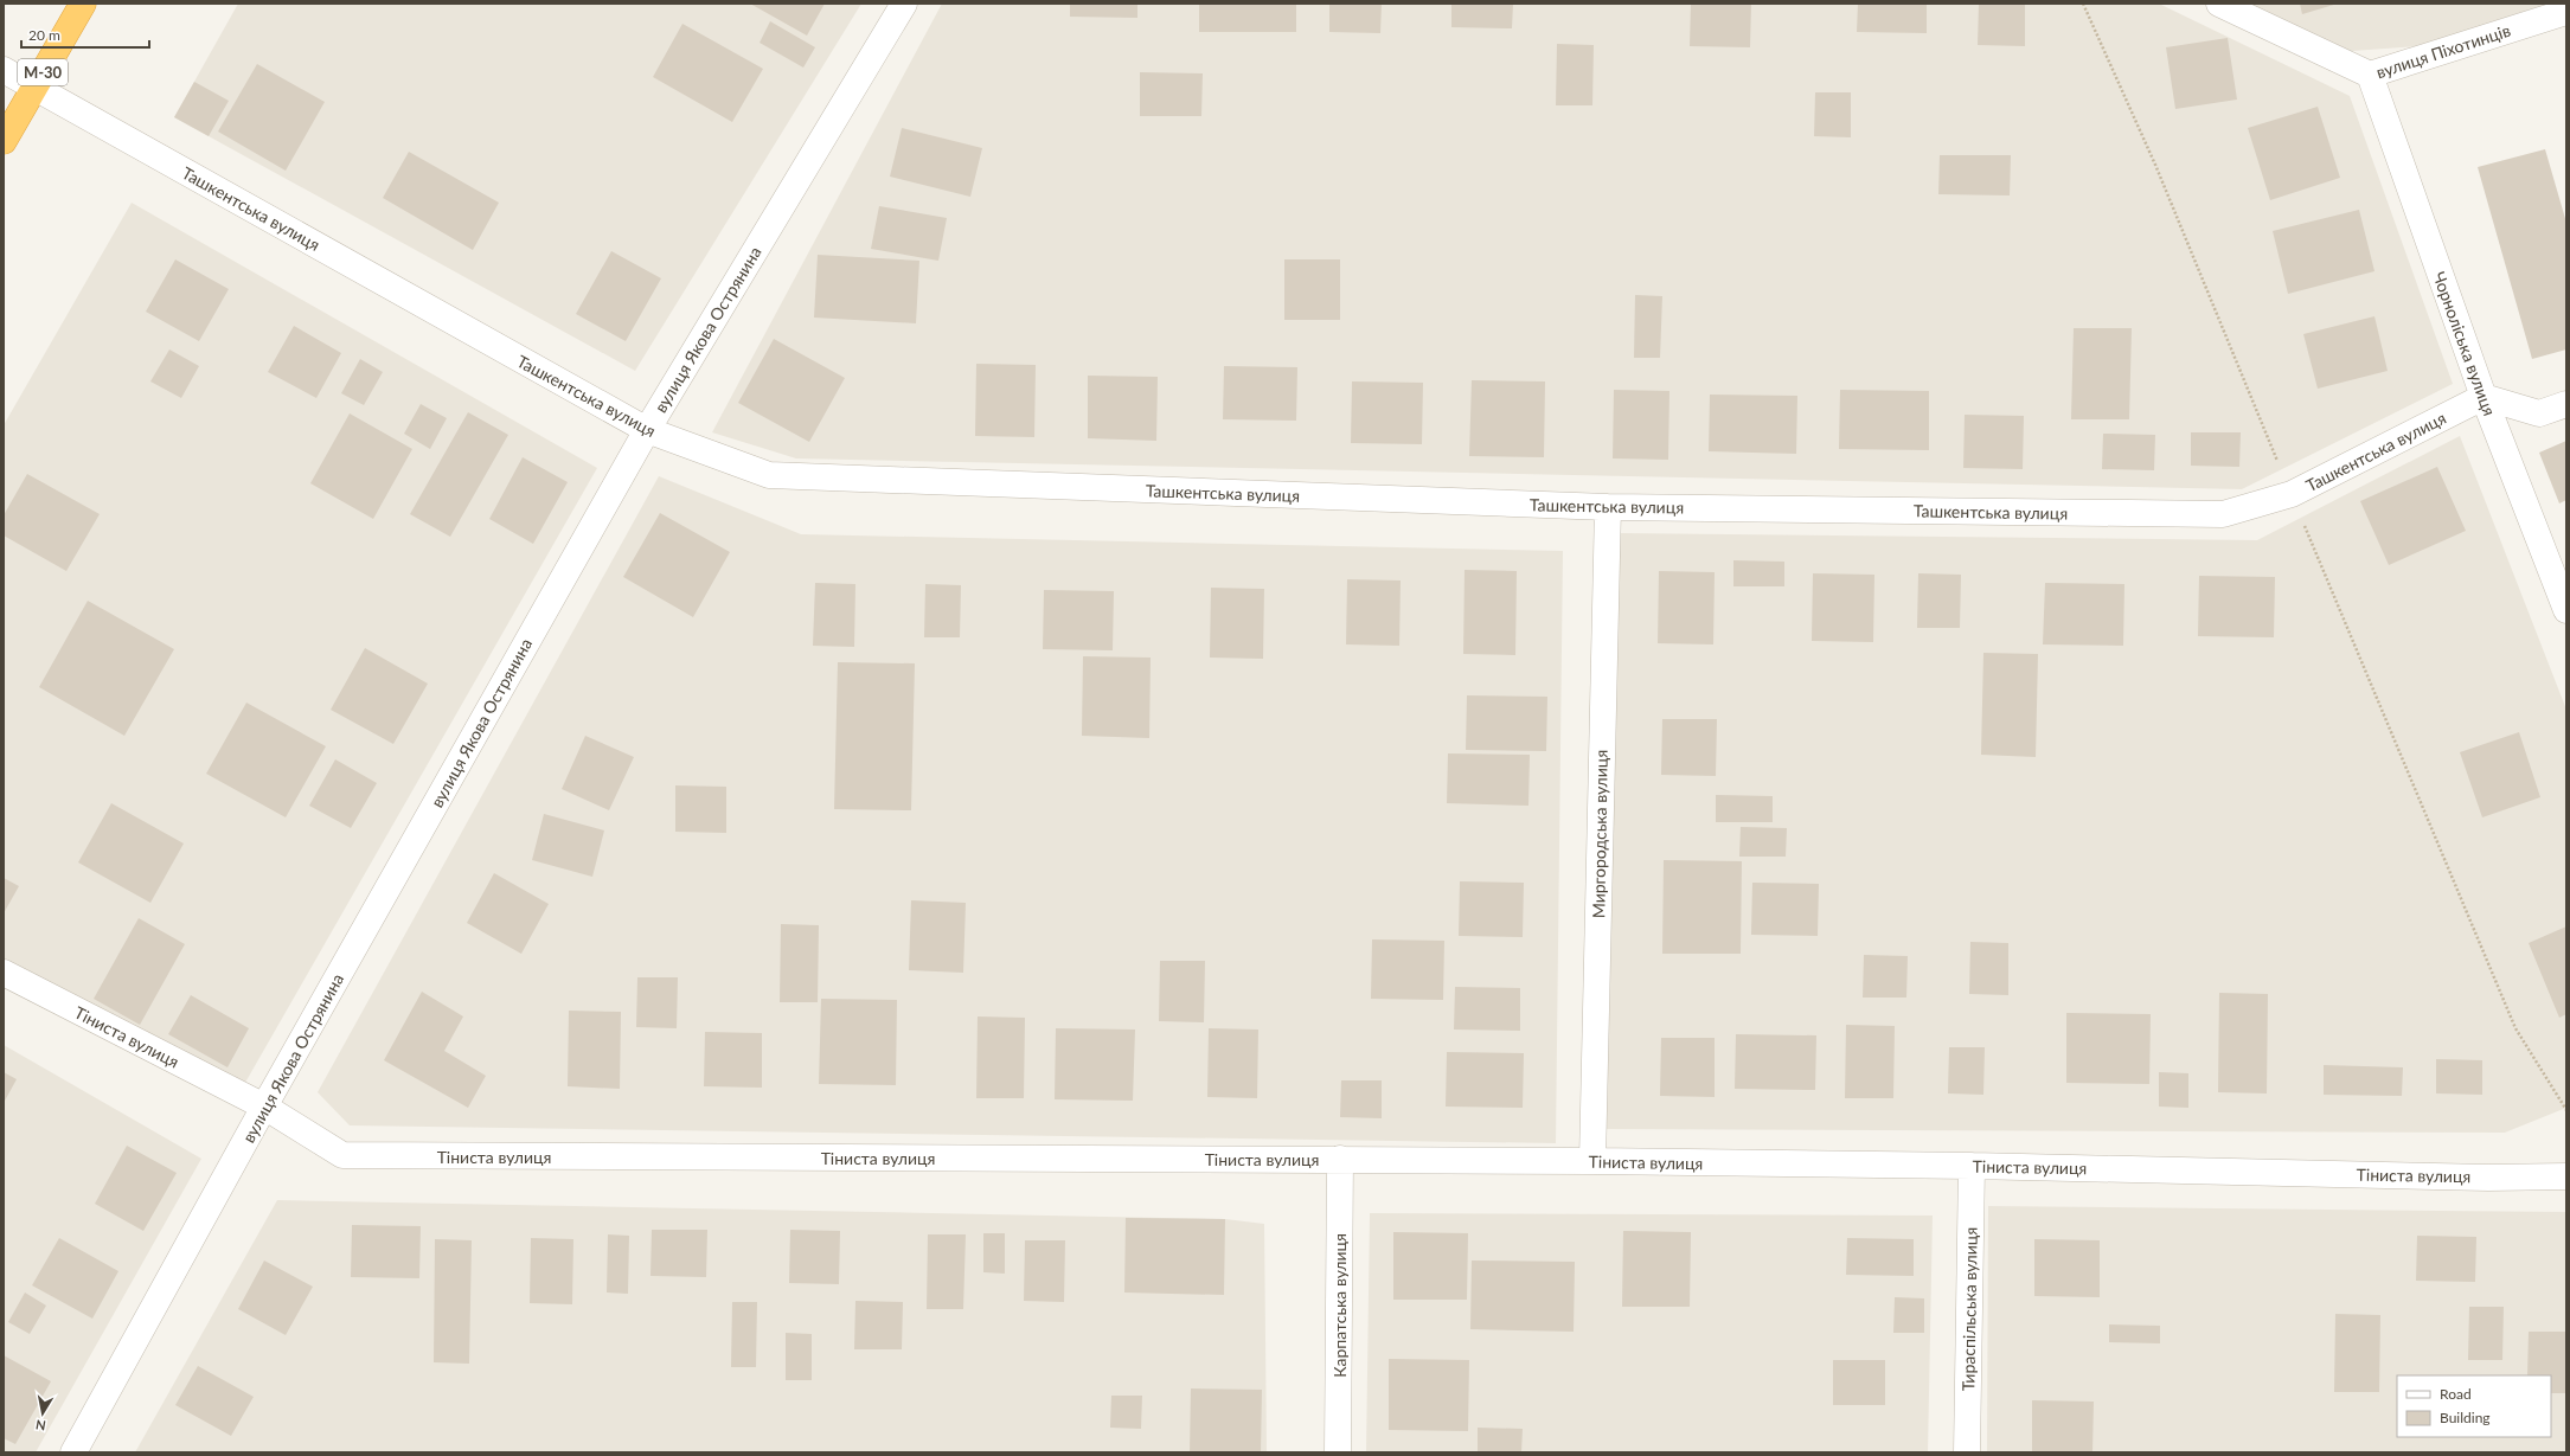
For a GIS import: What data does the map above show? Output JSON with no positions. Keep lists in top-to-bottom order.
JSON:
{
  "streets": {
    "highway": ["М-30"],
    "street": [
      "вулиця Піхотинців",
      "Ташкентська вулиця",
      "вулиця Якова Острянина",
      "Чорноліська вулиця",
      "Миргородська вулиця",
      "Тіниста вулиця",
      "Карпатська вулиця",
      "Тираспільська вулиця"
    ]
  },
  "crossings": [
    ["вулиця Піхотинців", "Чорноліська вулиця"],
    ["М-30", "Ташкентська вулиця"],
    ["Ташкентська вулиця", "вулиця Якова Острянина"],
    ["Ташкентська вулиця", "Чорноліська вулиця"],
    ["Ташкентська вулиця", "Миргородська вулиця"],
    ["вулиця Якова Острянина", "Тіниста вулиця"],
    ["Миргородська вулиця", "Тіниста вулиця"],
    ["Тіниста вулиця", "Карпатська вулиця"],
    ["Тіниста вулиця", "Тираспільська вулиця"]
  ],
  "legend": ["Road", "Building"],
  "scale_bar": "20 m",
  "north": "bottom"
}
